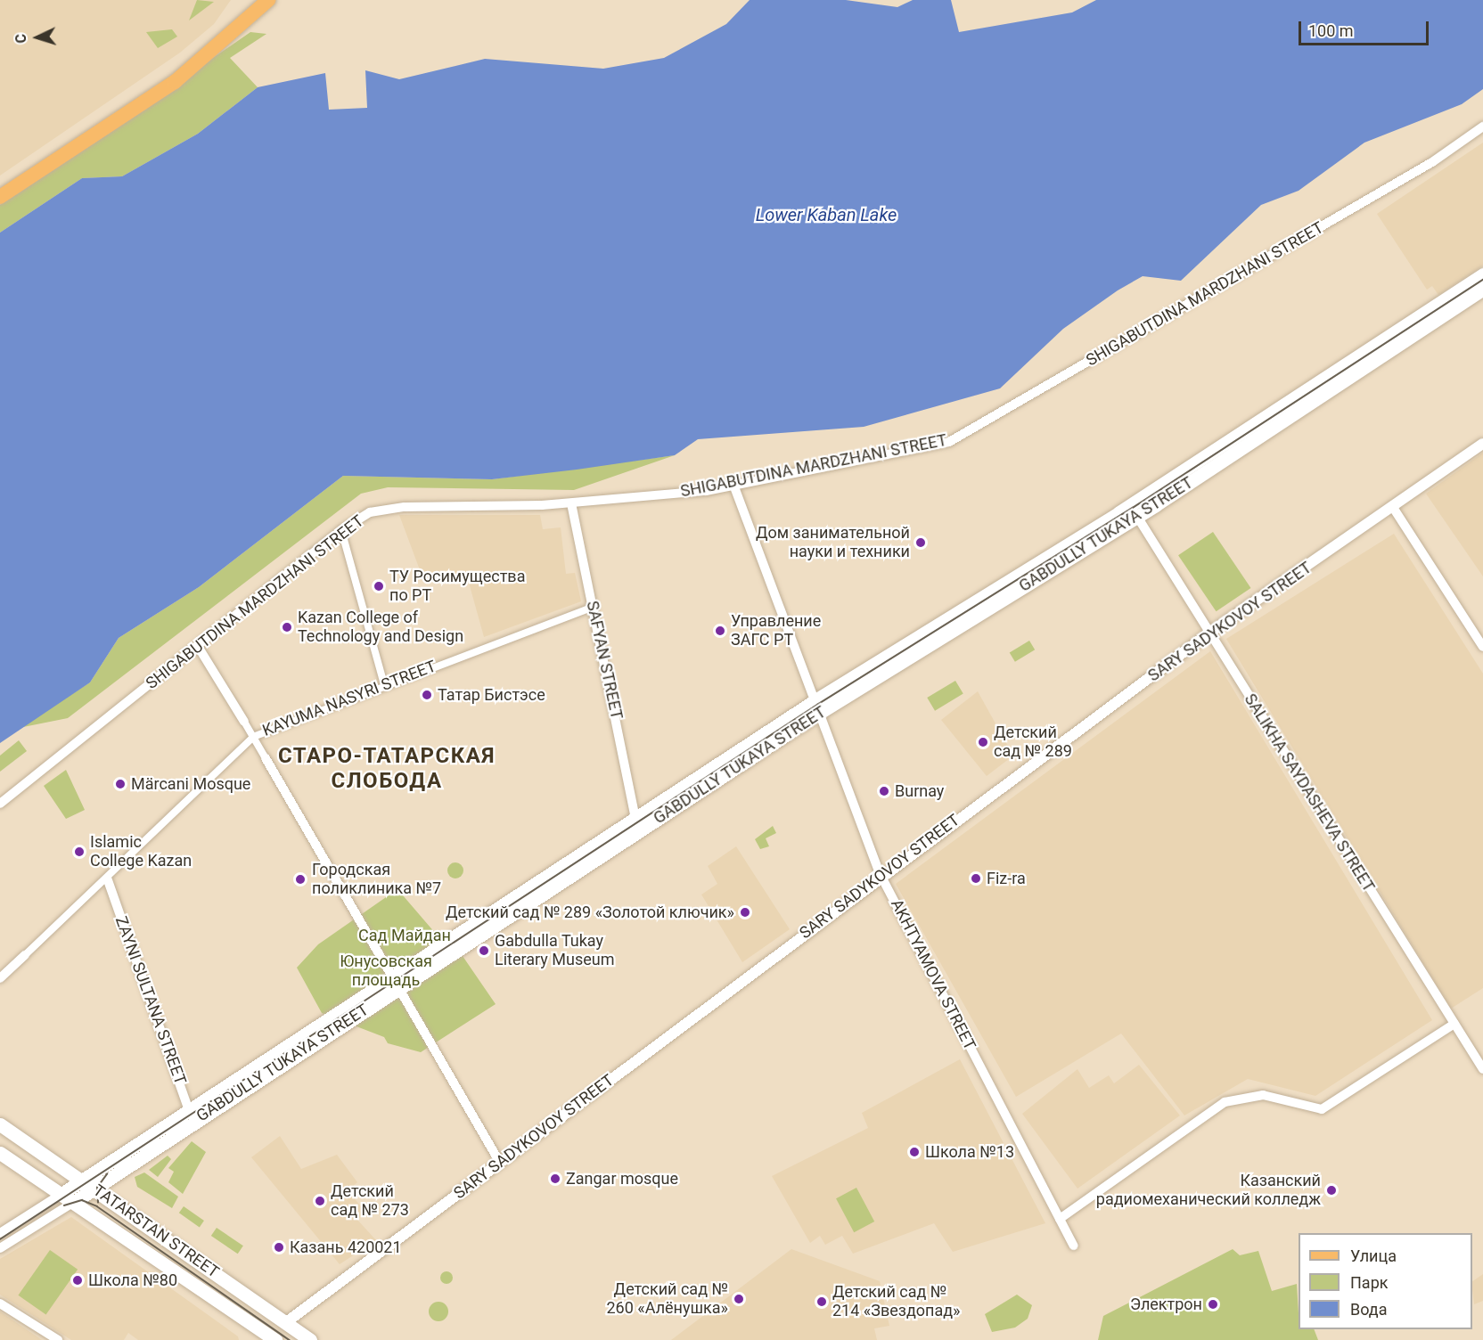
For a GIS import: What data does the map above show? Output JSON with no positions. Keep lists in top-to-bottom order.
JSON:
{
  "streets": {
    "main road": ["GABDULLY TUKAYA STREET", "TATARSTAN STREET"],
    "street": [
      "SHIGABUTDINA MARDZHANI STREET",
      "SARY SADYKOVOY STREET",
      "SAFYAN STREET",
      "KAYUMA NASYRI STREET",
      "SALIKHA SAYDASHEVA STREET",
      "AKHTYAMOVA STREET",
      "ZAYNI SULTANA STREET"
    ]
  },
  "crossings": [
    ["SHIGABUTDINA MARDZHANI STREET", "SAFYAN STREET"],
    ["SHIGABUTDINA MARDZHANI STREET", "AKHTYAMOVA STREET"],
    ["GABDULLY TUKAYA STREET", "SAFYAN STREET"],
    ["GABDULLY TUKAYA STREET", "SALIKHA SAYDASHEVA STREET"],
    ["GABDULLY TUKAYA STREET", "AKHTYAMOVA STREET"],
    ["GABDULLY TUKAYA STREET", "ZAYNI SULTANA STREET"],
    ["GABDULLY TUKAYA STREET", "TATARSTAN STREET"],
    ["SARY SADYKOVOY STREET", "SALIKHA SAYDASHEVA STREET"],
    ["SARY SADYKOVOY STREET", "AKHTYAMOVA STREET"],
    ["SARY SADYKOVOY STREET", "TATARSTAN STREET"],
    ["SAFYAN STREET", "KAYUMA NASYRI STREET"],
    ["KAYUMA NASYRI STREET", "ZAYNI SULTANA STREET"]
  ],
  "districts": ["СТАРО-ТАТАРСКАЯ СЛОБОДА"],
  "water": ["Lower Kaban Lake"],
  "parks": ["Сад Майдан", "Юнусовская площадь"],
  "places": [
    "Дом занимательной науки и техники",
    "ТУ Росимущества по РТ",
    "Kazan College of Technology and Design",
    "Управление ЗАГС РТ",
    "Татар Бистэсе",
    "Детский сад № 289",
    "Märcani Mosque",
    "Burnay",
    "Islamic College Kazan",
    "Fiz-ra",
    "Городская поликлиника №7",
    "Детский сад № 289 «Золотой ключик»",
    "Gabdulla Tukay Literary Museum",
    "Школа №13",
    "Zangar mosque",
    "Казанский радиомеханический колледж",
    "Детский сад № 273",
    "Казань 420021",
    "Школа №80",
    "Детский сад № 260 «Алёнушка»",
    "Детский сад № 214 «Звездопад»",
    "Электрон"
  ],
  "legend": ["Улица", "Парк", "Вода"],
  "scale_bar": "100 m",
  "north": "left"
}
